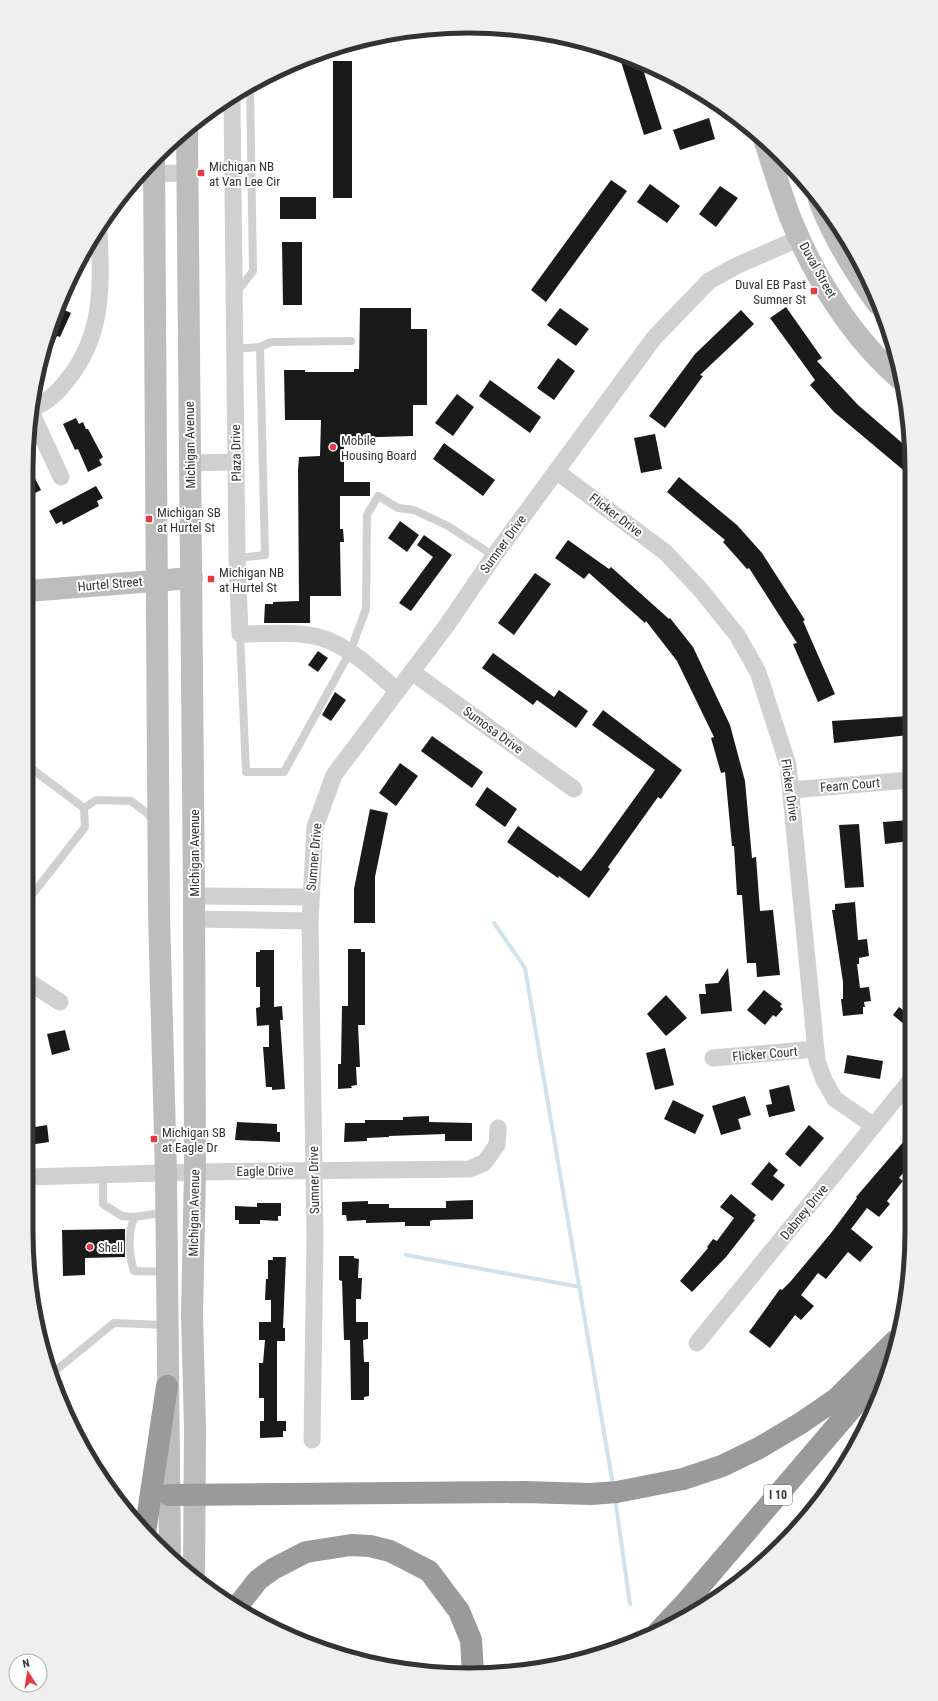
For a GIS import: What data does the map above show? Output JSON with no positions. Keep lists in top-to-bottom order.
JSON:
{
  "streets": {
    "highway": ["I 10"],
    "main road": ["Duval Street", "Michigan Avenue", "Hurtel Street"],
    "street": [
      "Plaza Drive",
      "Flicker Drive",
      "Sumner Drive",
      "Sumosa Drive",
      "Fearn Court",
      "Flicker Court",
      "Eagle Drive",
      "Dabney Drive"
    ]
  },
  "crossings": [
    ["Duval Street", "Sumner Drive"],
    ["Michigan Avenue", "Hurtel Street"],
    ["Michigan Avenue", "Eagle Drive"],
    ["Flicker Drive", "Sumner Drive"],
    ["Flicker Drive", "Fearn Court"],
    ["Flicker Drive", "Flicker Court"],
    ["Flicker Drive", "Dabney Drive"],
    ["Sumner Drive", "Sumosa Drive"],
    ["Sumner Drive", "Eagle Drive"]
  ],
  "places": {
    "transit": [
      "Michigan NB at Van Lee Cir",
      "Duval EB Past Sumner St",
      "Michigan SB at Hurtel St",
      "Michigan NB at Hurtel St",
      "Michigan SB at Eagle Dr"
    ],
    "other": ["Mobile Housing Board", "Shell"]
  },
  "north": "top"
}
